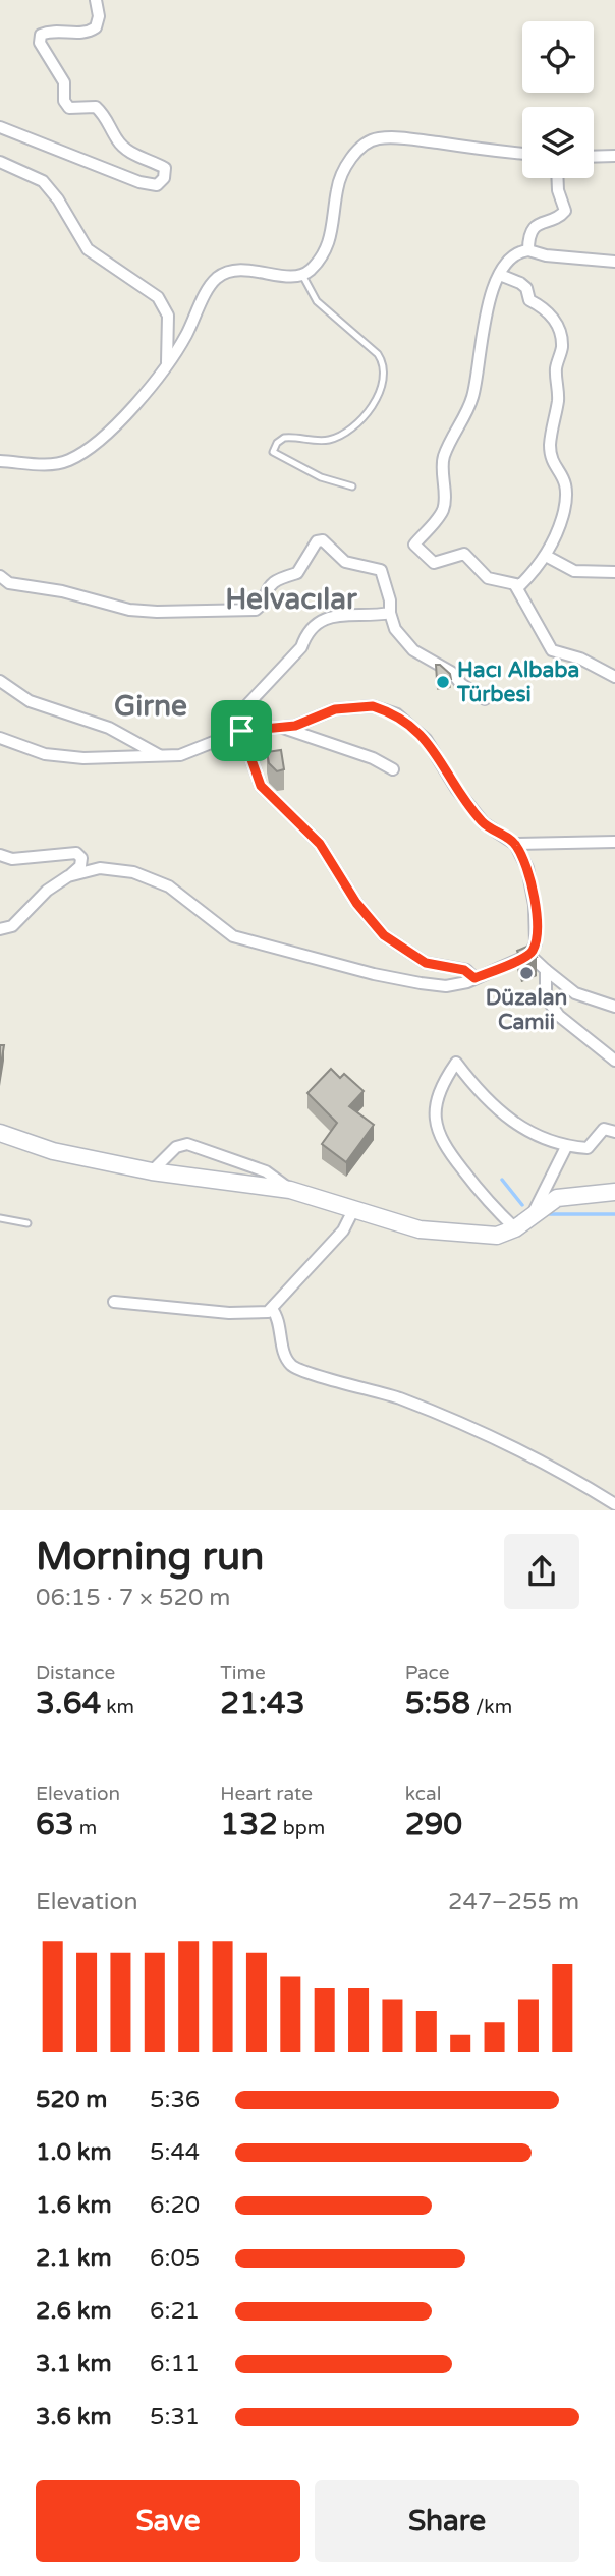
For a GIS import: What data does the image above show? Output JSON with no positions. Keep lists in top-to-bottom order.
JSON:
{
  "districts": ["Helvacılar", "Girne"],
  "places": ["Hacı Albaba Türbesi", "Düzalan Camii"],
  "page": {
    "heading": ["Morning run", "06:15 · 7 × 520 m"],
    "stats": [
      ["Distance", "3.64 km"],
      ["Time", "21:43"],
      ["Pace", "5:58 /km"],
      ["Elevation", "63 m"],
      ["Heart rate", "132 bpm"],
      ["kcal", "290"]
    ],
    "chart": ["Elevation", "247–255 m"],
    "list": [
      {
        "name": "520 m",
        "note": "5:36"
      },
      {
        "name": "1.0 km",
        "note": "5:44"
      },
      {
        "name": "1.6 km",
        "note": "6:20"
      },
      {
        "name": "2.1 km",
        "note": "6:05"
      },
      {
        "name": "2.6 km",
        "note": "6:21"
      },
      {
        "name": "3.1 km",
        "note": "6:11"
      },
      {
        "name": "3.6 km",
        "note": "5:31"
      }
    ],
    "buttons": ["Save", "Share"]
  }
}
